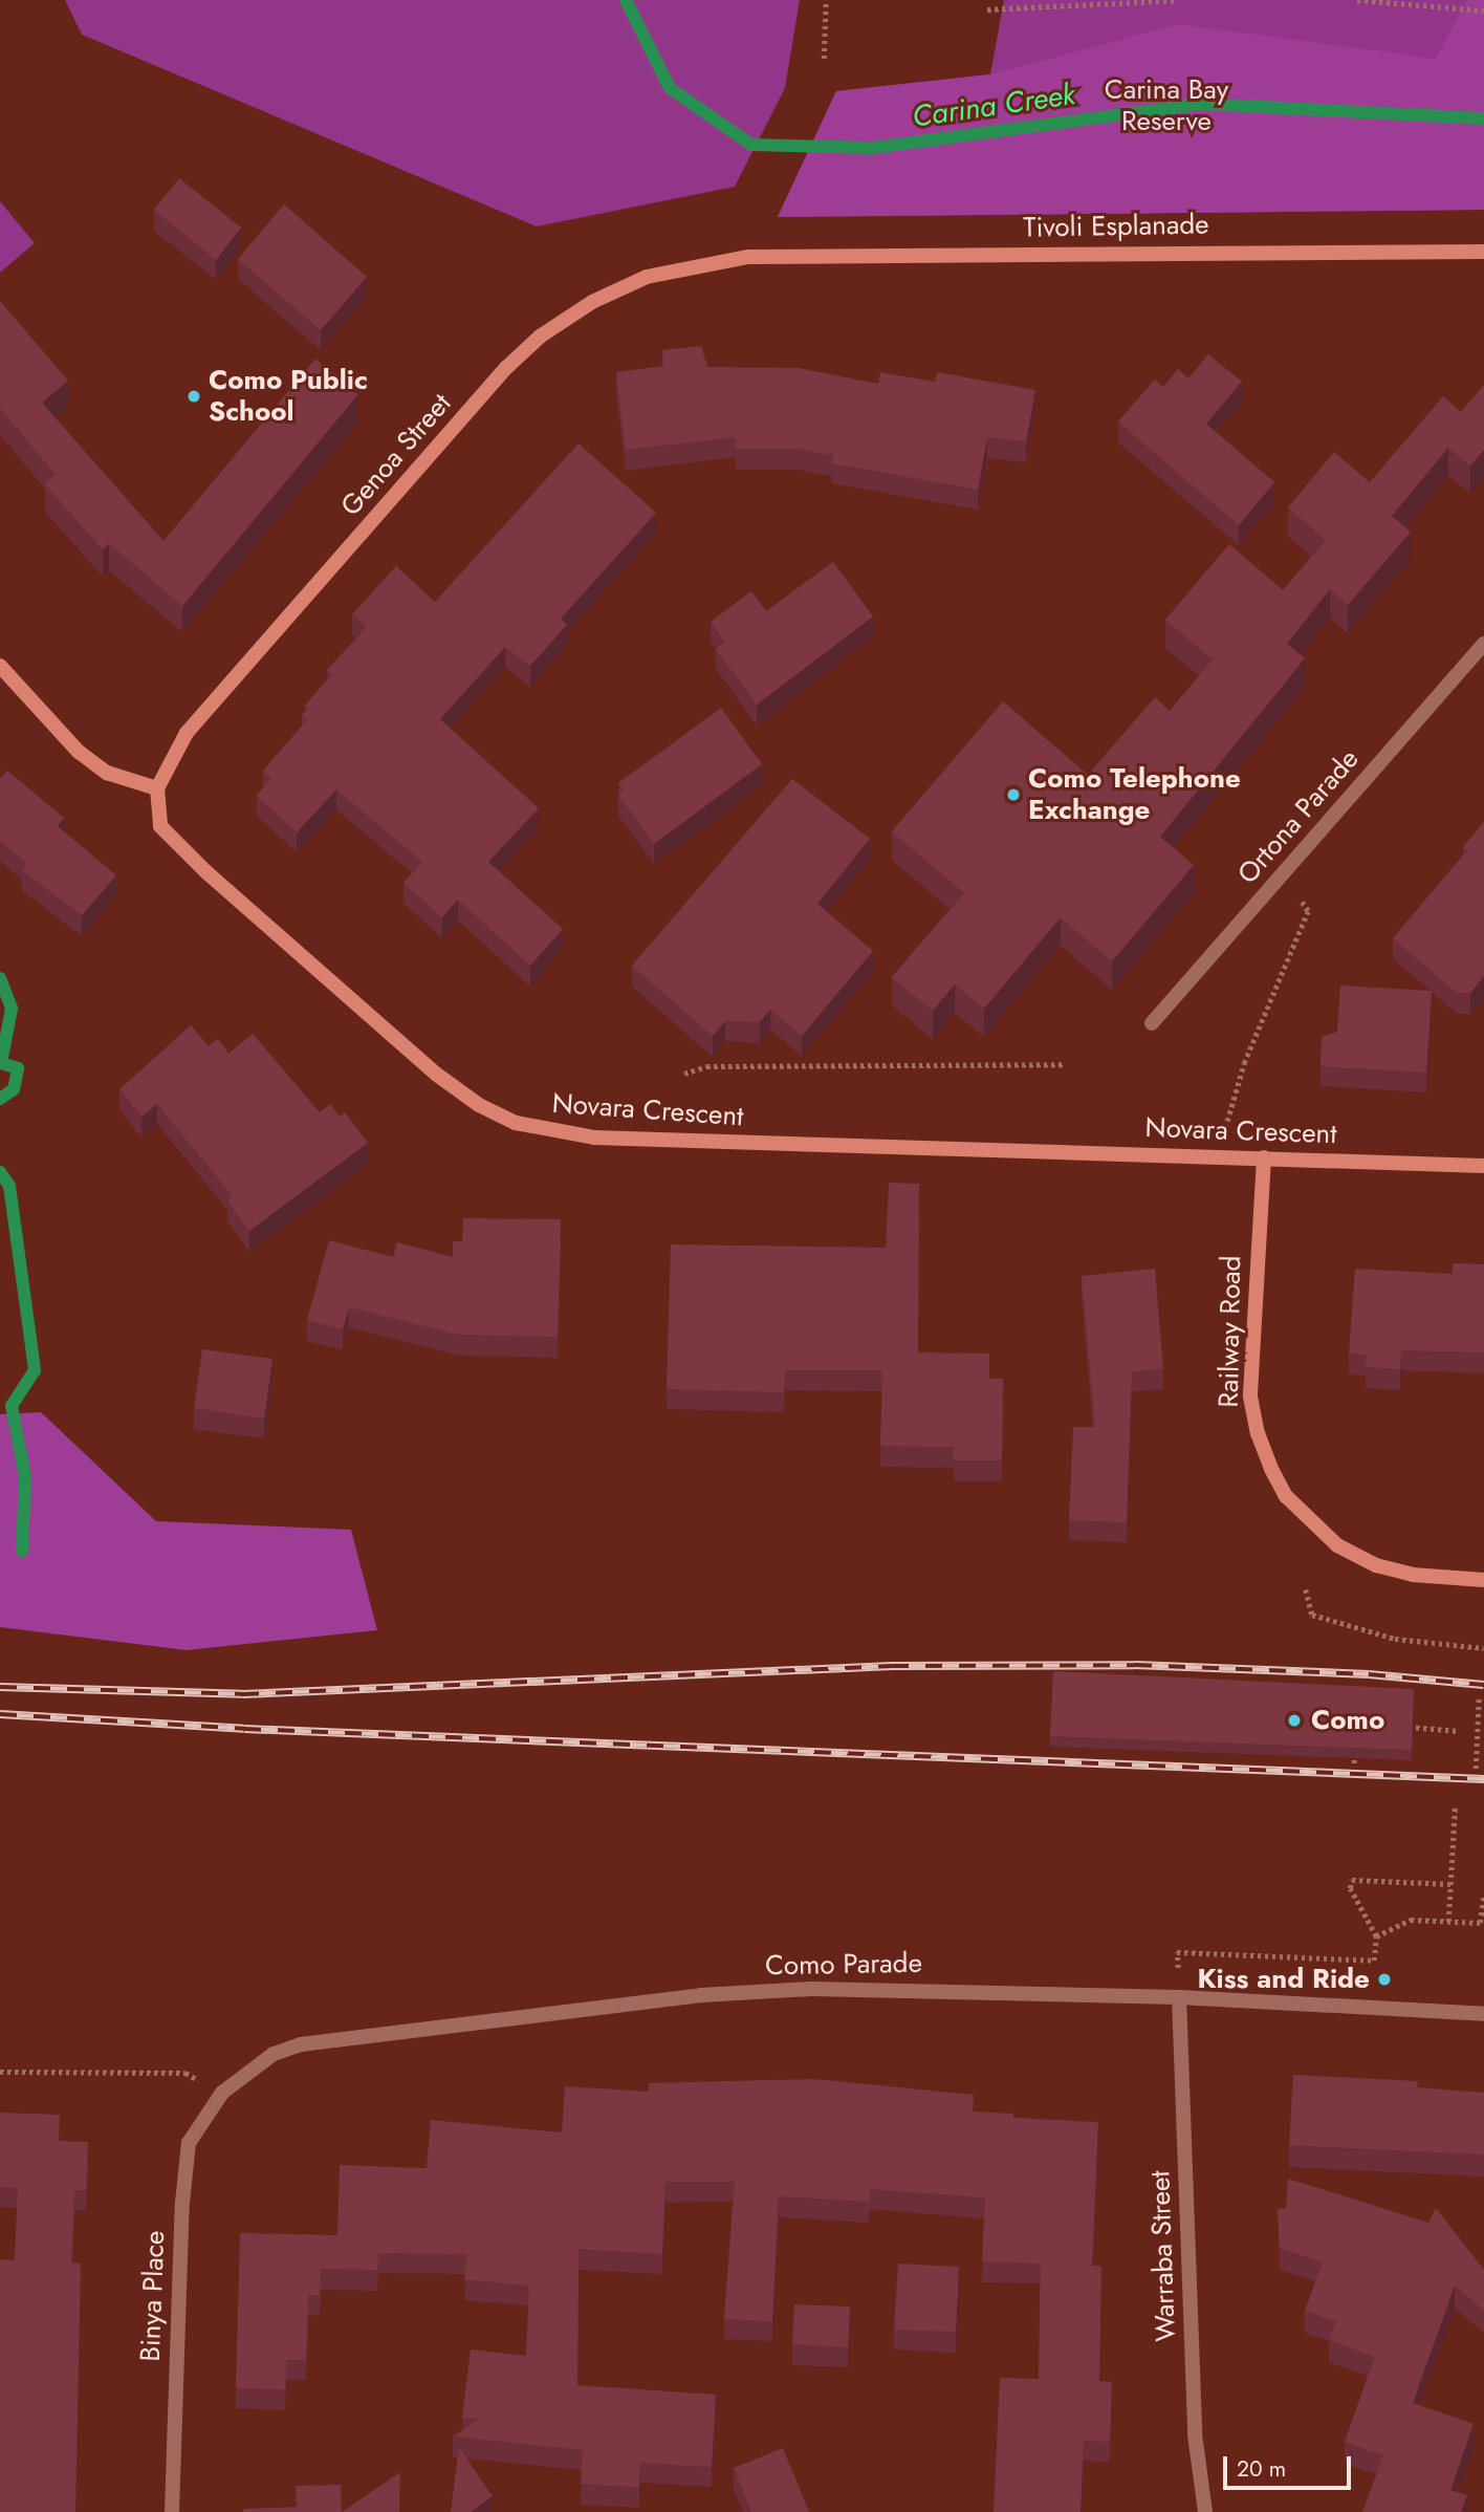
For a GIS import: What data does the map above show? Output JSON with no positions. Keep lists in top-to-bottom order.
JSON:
{
  "streets": {
    "street": [
      "Tivoli Esplanade",
      "Genoa Street",
      "Ortona Parade",
      "Novara Crescent",
      "Railway Road",
      "Como Parade",
      "Warraba Street",
      "Binya Place"
    ]
  },
  "crossings": [
    ["Tivoli Esplanade", "Genoa Street"],
    ["Genoa Street", "Novara Crescent"],
    ["Novara Crescent", "Railway Road"],
    ["Como Parade", "Warraba Street"],
    ["Como Parade", "Binya Place"]
  ],
  "water": ["Carina Creek"],
  "parks": ["Carina Bay Reserve"],
  "places": [
    "Como Public School",
    "Como Telephone Exchange",
    "Como",
    "Kiss and Ride"
  ],
  "scale_bar": "20 m"
}
